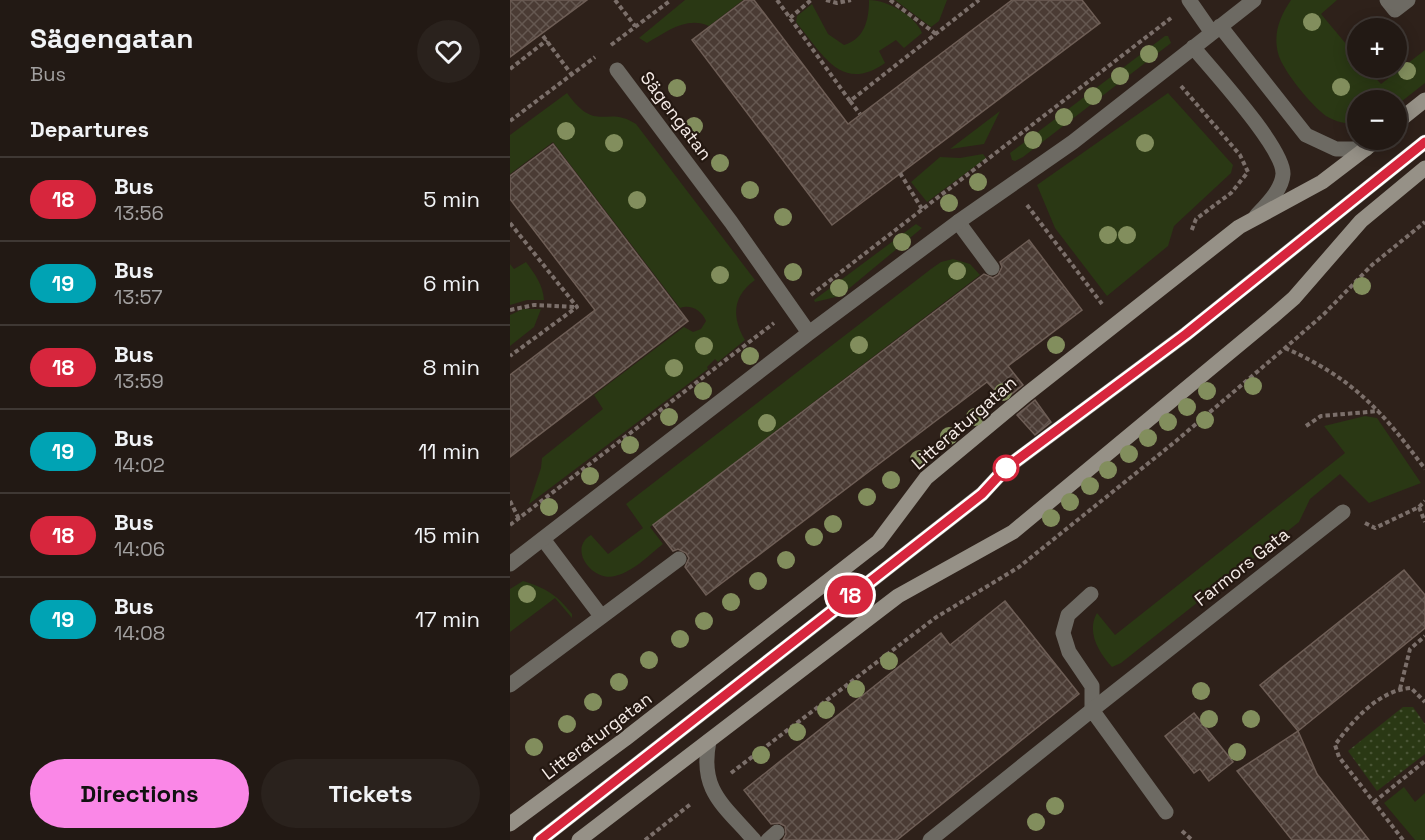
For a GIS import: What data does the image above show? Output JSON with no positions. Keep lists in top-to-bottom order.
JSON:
{
  "streets": {
    "street": ["Sägengatan", "Litteraturgatan", "Farmors Gata"]
  },
  "lines": ["bus line 18"],
  "page": {
    "heading": [
      ["Sägengatan", "Bus"],
      "Departures"
    ],
    "on_map": "18",
    "map_buttons": ["+", "−"],
    "list": [
      {
        "mark": "18",
        "name": "Bus",
        "note": "13:56",
        "value": "5 min"
      },
      {
        "mark": "19",
        "name": "Bus",
        "note": "13:57",
        "value": "6 min"
      },
      {
        "mark": "18",
        "name": "Bus",
        "note": "13:59",
        "value": "8 min"
      },
      {
        "mark": "19",
        "name": "Bus",
        "note": "14:02",
        "value": "11 min"
      },
      {
        "mark": "18",
        "name": "Bus",
        "note": "14:06",
        "value": "15 min"
      },
      {
        "mark": "19",
        "name": "Bus",
        "note": "14:08",
        "value": "17 min"
      }
    ],
    "buttons": ["Directions", "Tickets"]
  }
}
